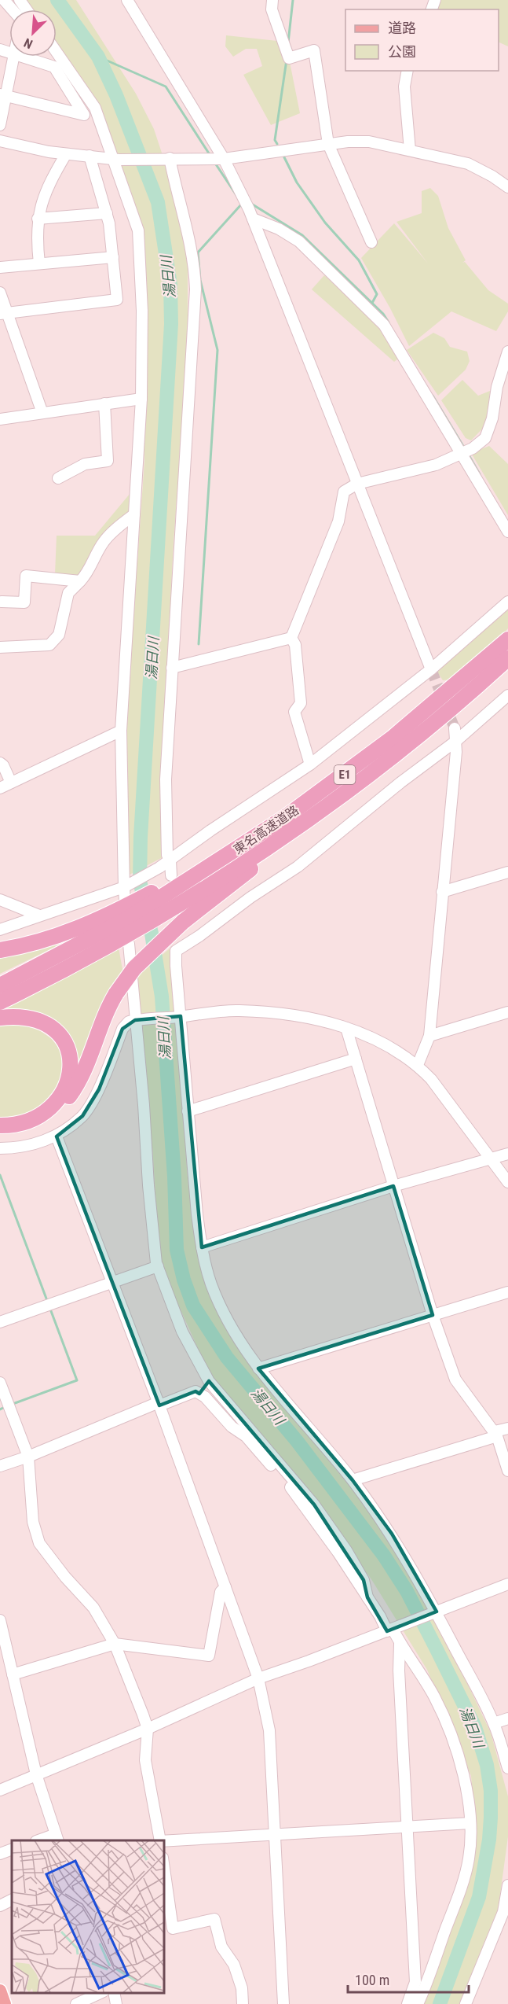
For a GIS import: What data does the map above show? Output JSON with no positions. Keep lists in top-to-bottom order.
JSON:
{
  "streets": {
    "highway": ["E1", "東名高速道路"]
  },
  "water": ["湯日川"],
  "legend": ["道路", "公園"],
  "scale_bar": "100 m",
  "north": "bottom left"
}
